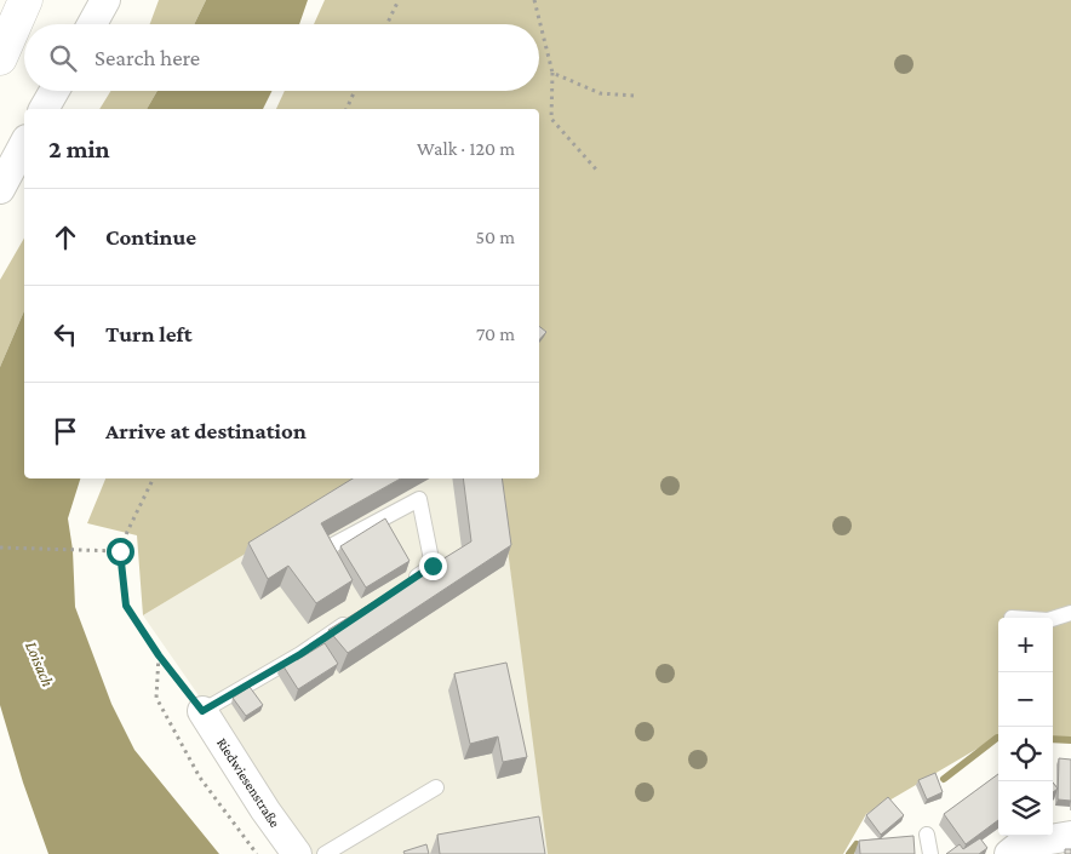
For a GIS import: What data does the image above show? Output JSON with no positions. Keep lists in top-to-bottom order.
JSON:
{
  "streets": {
    "street": ["Riedwiesenstraße"]
  },
  "water": ["Loisach"],
  "page": {
    "search": "Search here",
    "heading": ["2 min", "Walk · 120 m"],
    "list": [
      ["Continue", "50 m"],
      ["Turn left", "70 m"],
      "Arrive at destination"
    ],
    "map_buttons": ["+", "−"]
  }
}
